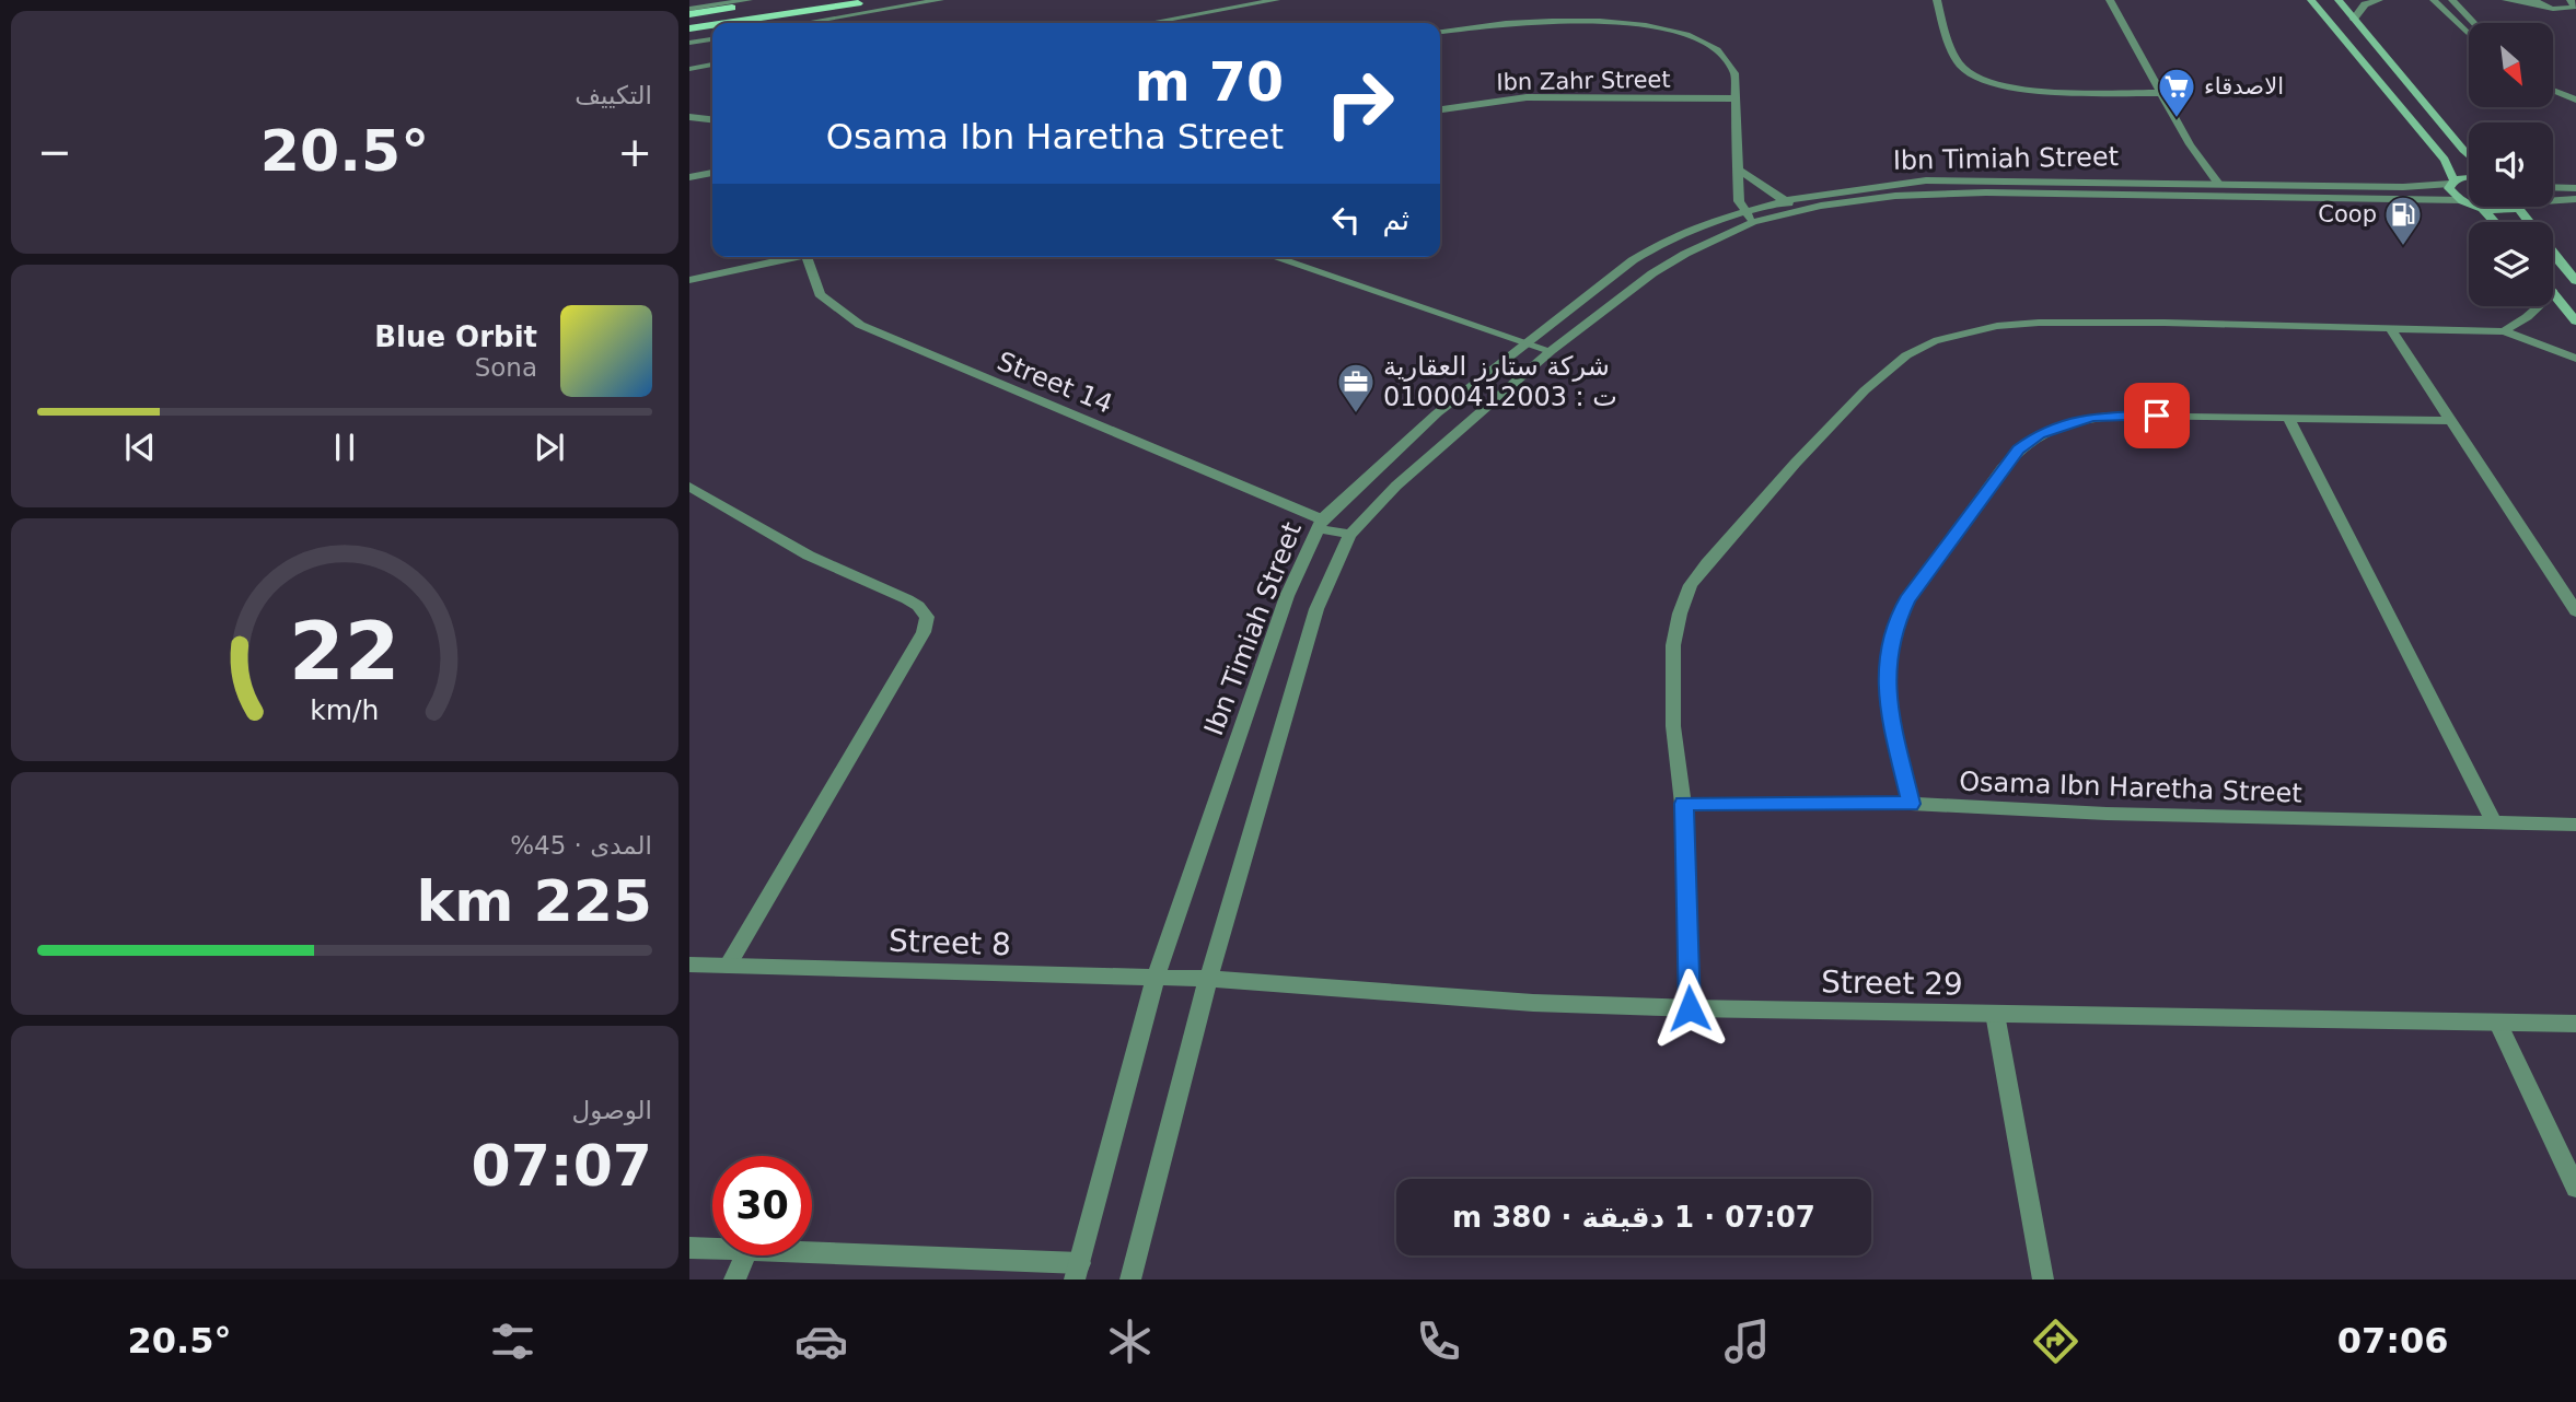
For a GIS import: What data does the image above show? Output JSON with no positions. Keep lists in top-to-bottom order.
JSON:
{
  "streets": {
    "street": [
      "Ibn Zahr Street",
      "Ibn Timiah Street",
      "Street 14",
      "Osama Ibn Haretha Street",
      "Street 8",
      "Street 29"
    ]
  },
  "crossings": [
    ["Ibn Timiah Street", "Street 14"],
    ["Ibn Timiah Street", "Street 8"],
    ["Ibn Timiah Street", "Street 29"],
    ["Street 8", "Street 29"]
  ],
  "places": {
    "supermarket": ["الاصدقاء"],
    "fuel station": ["Coop"],
    "office": ["شركة ستارز العقارية ت : 01000412003"]
  },
  "north": "bottom right",
  "page": {
    "tile": [
      "التكييف",
      ["المدى · 45%", "225 km"],
      ["الوصول", "07:07"]
    ],
    "turn": ["70 m", "Osama Ibn Haretha Street"],
    "heat": ["−", "20.5°", "+"],
    "then": "ثم",
    "song": ["Blue Orbit", "Sona"],
    "limit": "30",
    "trip": "07:07 · 1 دقيقة · 380 m",
    "tabs": ["07:06", "20.5°"],
    "gauge": ["22", "km/h"]
  }
}
